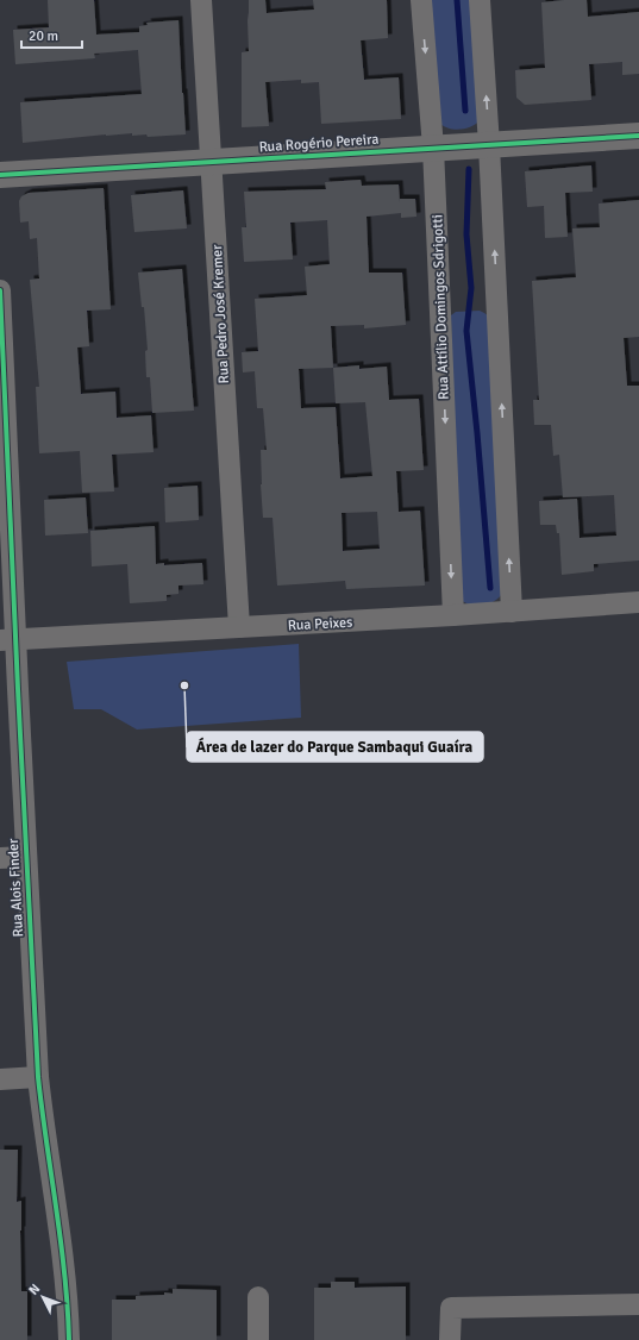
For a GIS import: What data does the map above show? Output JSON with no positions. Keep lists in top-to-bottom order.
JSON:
{
  "streets": {
    "street": [
      "Rua Rogério Pereira",
      "Rua Attílio Domingos Sdrigotti",
      "Rua Pedro José Kremer",
      "Rua Peixes",
      "Rua Alois Finder"
    ]
  },
  "crossings": [
    ["Rua Rogério Pereira", "Rua Attílio Domingos Sdrigotti"],
    ["Rua Rogério Pereira", "Rua Pedro José Kremer"],
    ["Rua Attílio Domingos Sdrigotti", "Rua Peixes"],
    ["Rua Pedro José Kremer", "Rua Peixes"],
    ["Rua Peixes", "Rua Alois Finder"]
  ],
  "places": ["Área de lazer do Parque Sambaqui Guaíra"],
  "scale_bar": "20 m",
  "north": "top left"
}
